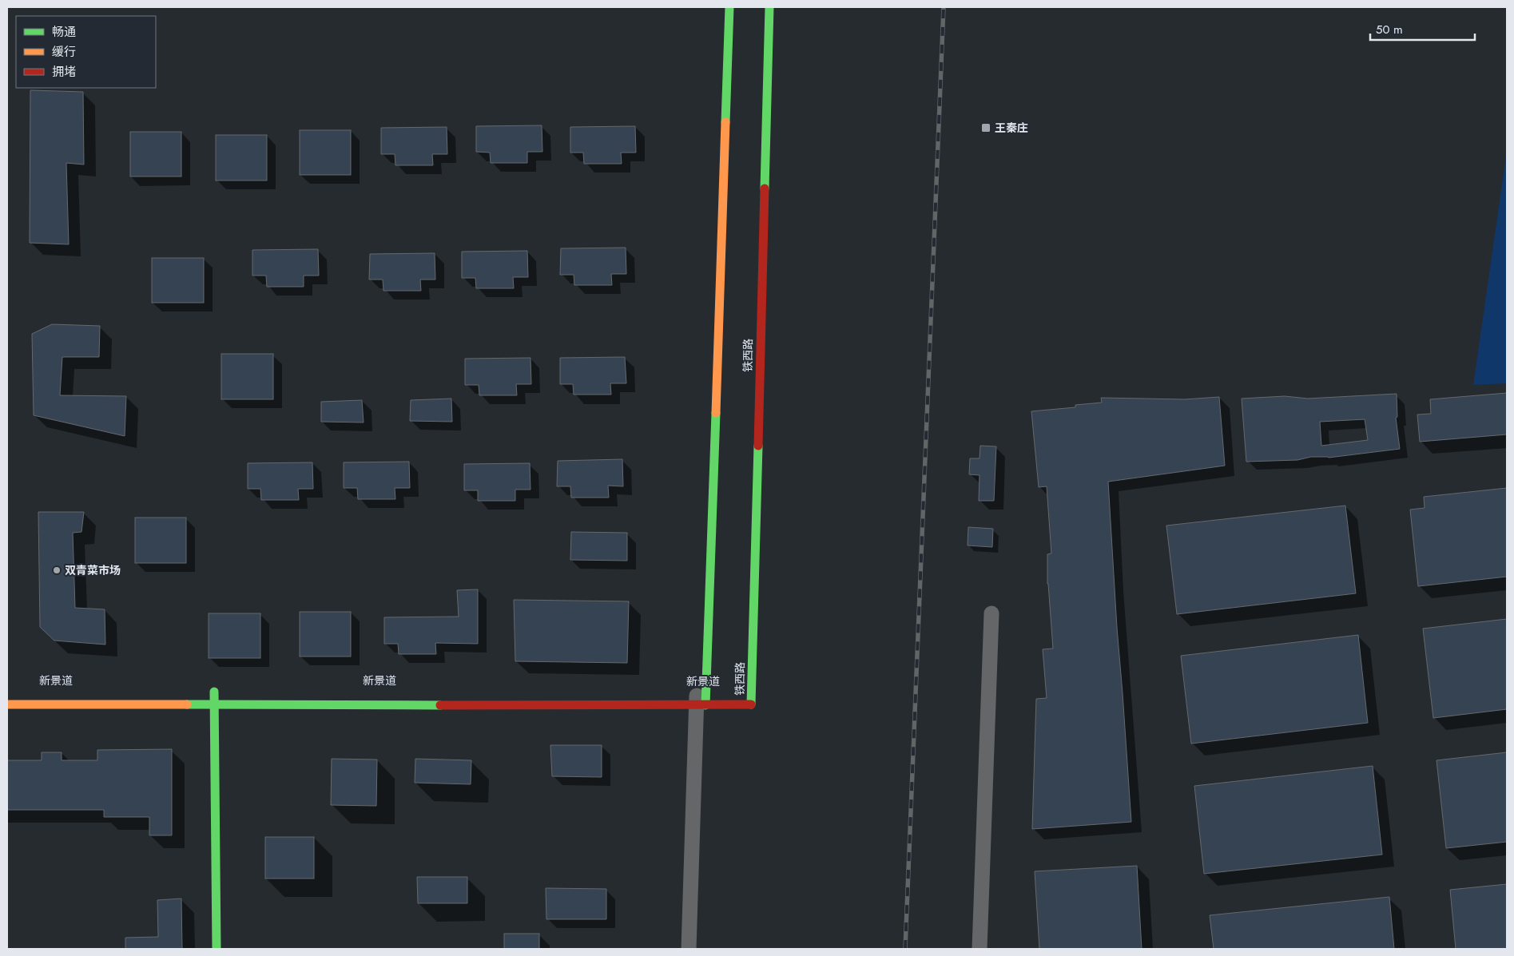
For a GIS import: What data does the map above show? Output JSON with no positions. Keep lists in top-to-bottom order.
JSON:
{
  "streets": {
    "main road": ["铁西路"]
  },
  "places": {
    "transit": ["王秦庄"],
    "other": ["双青菜市场"]
  },
  "legend": ["畅通", "缓行", "拥堵"],
  "scale_bar": "50 m"
}
